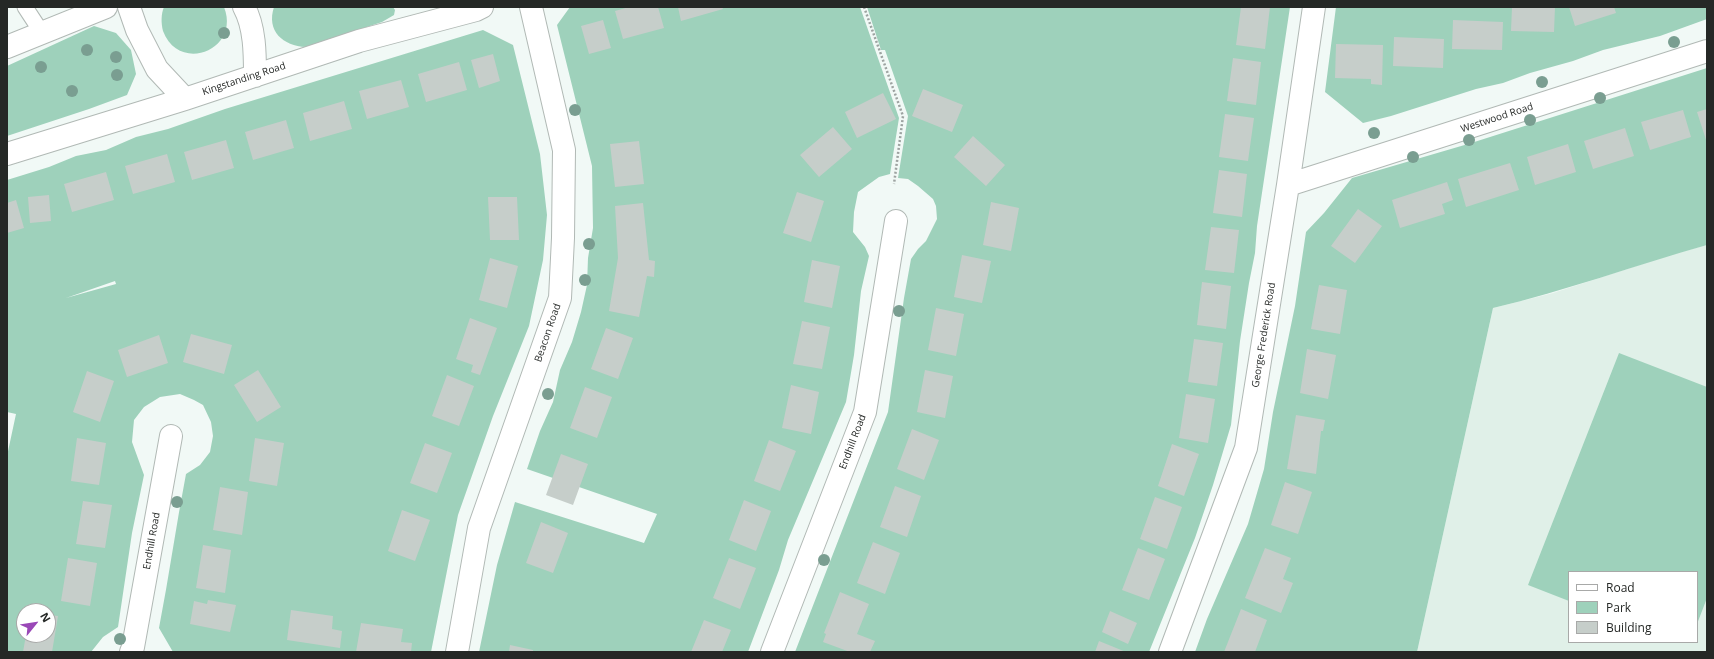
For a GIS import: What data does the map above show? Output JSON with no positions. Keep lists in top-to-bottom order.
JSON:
{
  "streets": {
    "street": [
      "Kingstanding Road",
      "Westwood Road",
      "Beacon Road",
      "George Frederick Road",
      "Endhill Road"
    ]
  },
  "crossings": [
    ["Westwood Road", "George Frederick Road"]
  ],
  "legend": ["Road", "Park", "Building"],
  "north": "top right"
}
